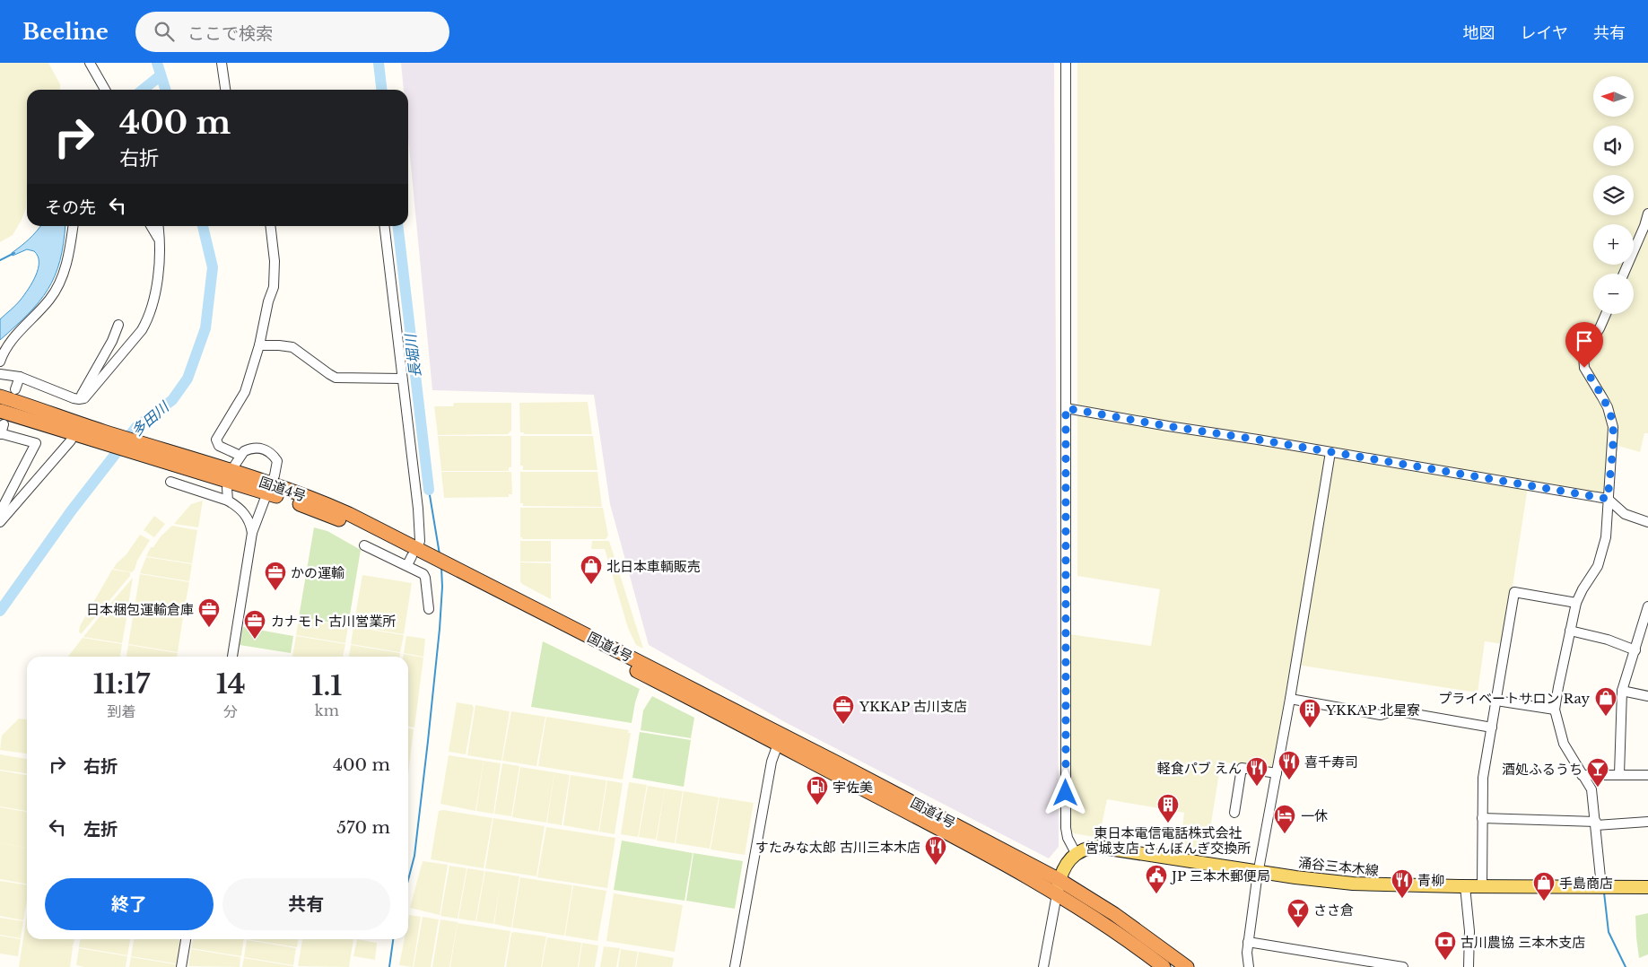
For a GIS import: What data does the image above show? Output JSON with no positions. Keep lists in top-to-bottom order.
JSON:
{
  "streets": {
    "highway": ["国道4号"],
    "main road": ["涌谷三本木線"]
  },
  "water": ["長堀川", "多田川"],
  "places": {
    "shop": ["北日本車輌販売", "プライベートサロン Ray", "手島商店"],
    "office": [
      "かの運輸",
      "日本梱包運輸倉庫",
      "カナモト 古川営業所",
      "YKKAP 古川支店"
    ],
    "building": ["YKKAP 北星寮", "東日本電信電話株式会社 宮城支店 さんぼんぎ交換所"],
    "restaurant": [
      "喜千寿司",
      "軽食パブ えん",
      "すたみな太郎 古川三本木店",
      "青柳"
    ],
    "bar": ["酒処ふるうち", "ささ倉"],
    "fuel station": ["宇佐美"],
    "hotel": ["一休"],
    "public building": ["JP 三本木郵便局"],
    "bank": ["古川農協 三本木支店"]
  },
  "north": "left",
  "page": {
    "header": "Beeline",
    "search": "ここで検索",
    "nav": ["地図", "レイヤ", "共有"],
    "map_buttons": ["+", "−"],
    "turn": ["400 m", "右折"],
    "then": "その先",
    "eta": [
      "11:17",
      "到着",
      "14",
      "分",
      "1.1",
      "km"
    ],
    "list": [
      {
        "name": "右折",
        "value": "400 m"
      },
      {
        "name": "左折",
        "value": "570 m"
      }
    ],
    "buttons": ["終了", "共有"]
  }
}
